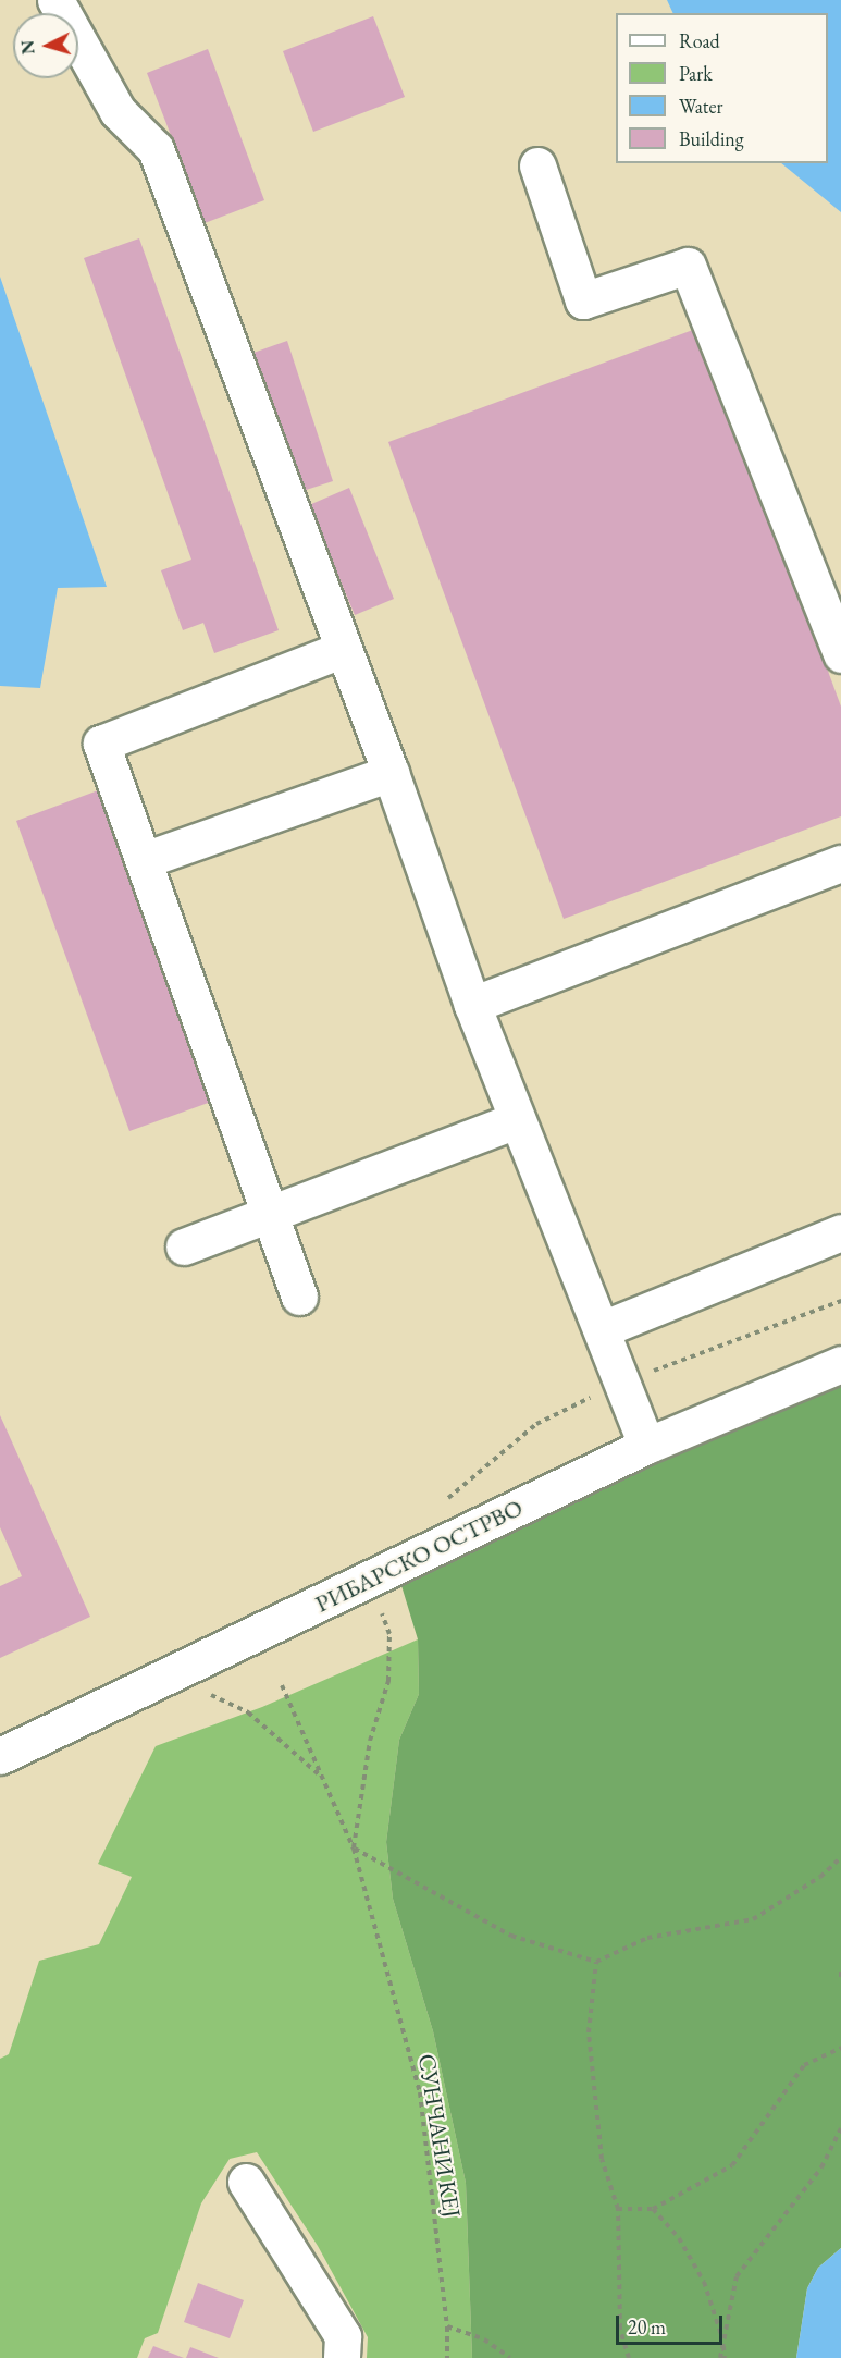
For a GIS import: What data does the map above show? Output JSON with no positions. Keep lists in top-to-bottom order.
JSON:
{
  "streets": {
    "street": ["РИБАРСКО ОСТРВО"],
    "path": ["СУНЧАНИ КЕЈ"]
  },
  "legend": [
    "Road",
    "Park",
    "Water",
    "Building"
  ],
  "scale_bar": "20 m",
  "north": "left"
}
